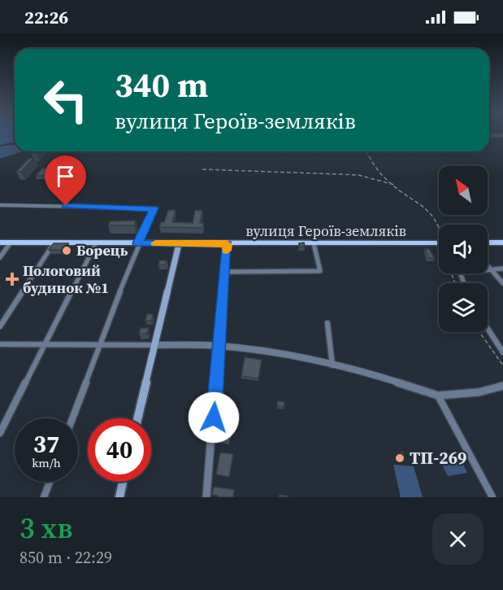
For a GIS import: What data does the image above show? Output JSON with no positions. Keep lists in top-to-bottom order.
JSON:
{
  "streets": {
    "main road": ["вулиця Героїв-земляків"]
  },
  "places": {
    "other": ["Борець", "ТП-269"],
    "health": ["Пологовий будинок №1"]
  },
  "north": "top left",
  "page": {
    "status": "22:26",
    "turn": ["340 m", "вулиця Героїв-земляків"],
    "speed": "37 km/h",
    "limit": "40",
    "heading": ["3 хв", "850 m · 22:29"]
  }
}
